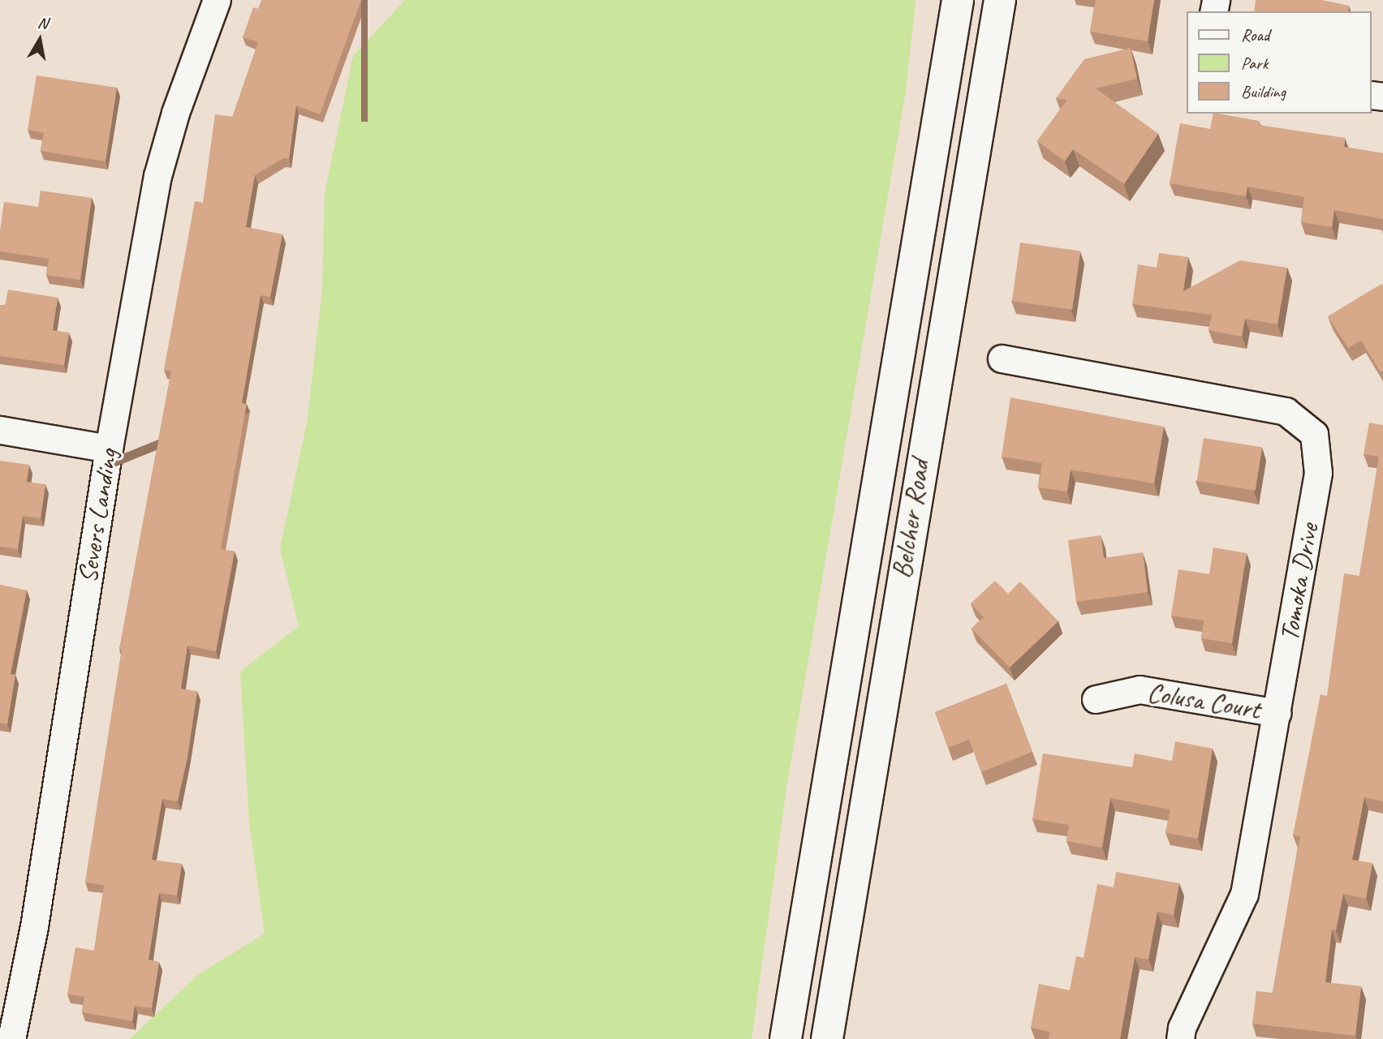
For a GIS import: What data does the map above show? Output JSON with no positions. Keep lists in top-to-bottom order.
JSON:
{
  "streets": {
    "main road": ["Belcher Road"],
    "street": ["Severs Landing", "Tomoka Drive", "Colusa Court"]
  },
  "crossings": [
    ["Tomoka Drive", "Colusa Court"]
  ],
  "legend": ["Road", "Park", "Building"],
  "north": "top"
}
